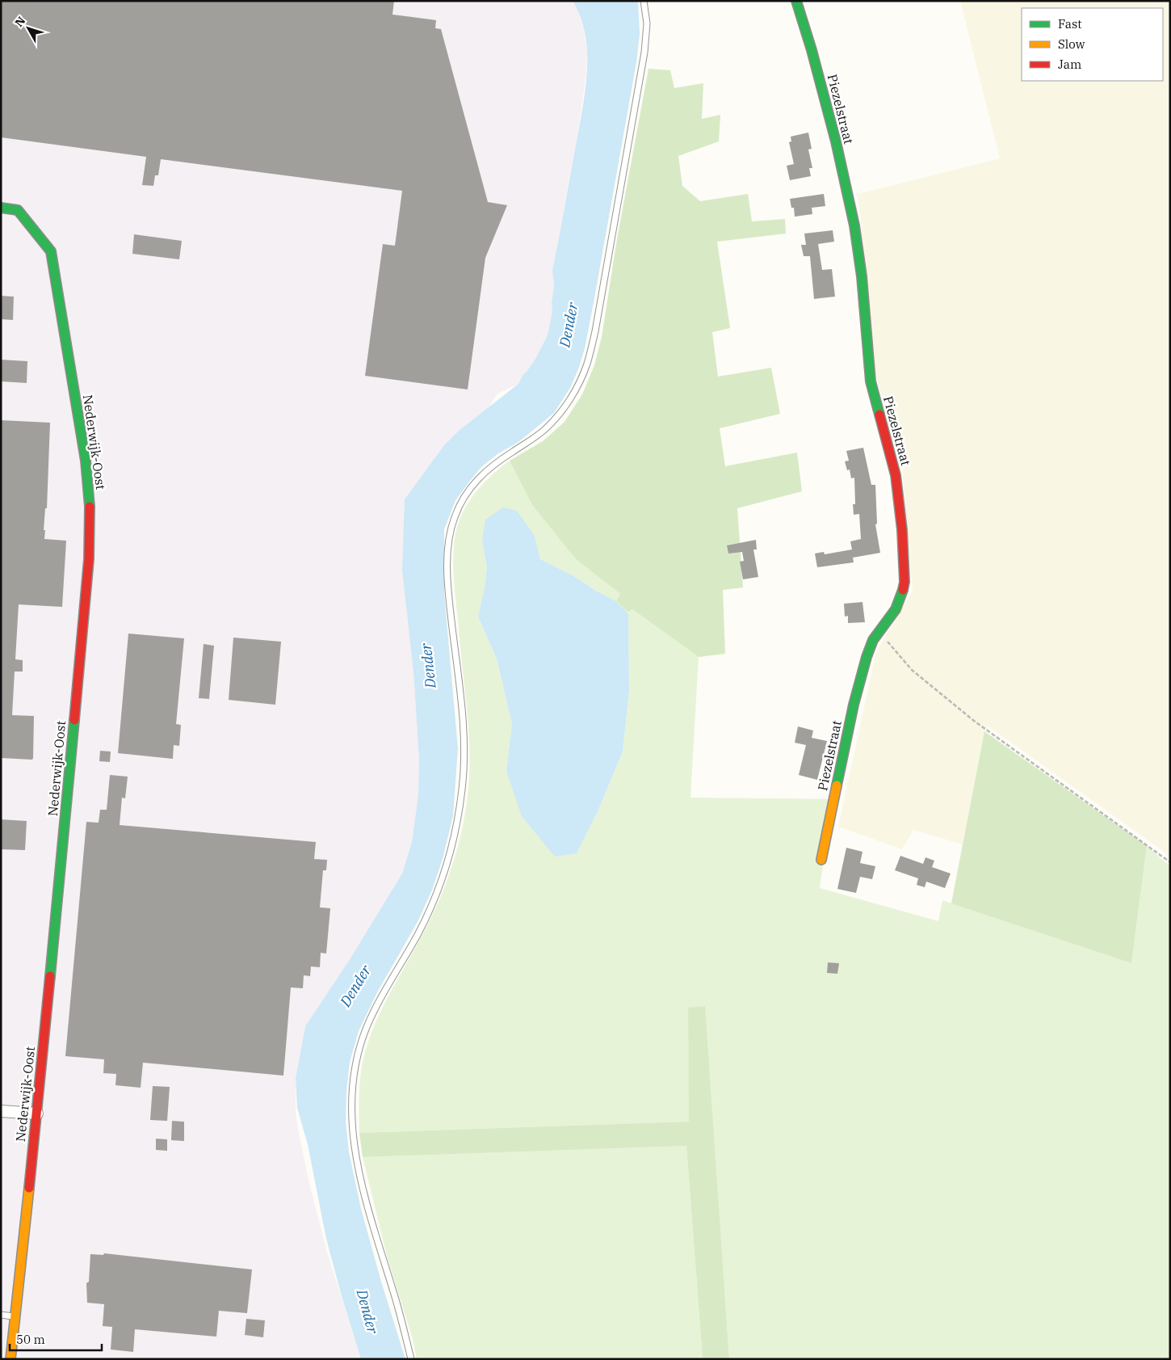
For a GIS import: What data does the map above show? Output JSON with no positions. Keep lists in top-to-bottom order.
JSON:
{
  "streets": {
    "street": ["Piezelstraat", "Nederwijk-Oost"]
  },
  "water": ["Dender"],
  "legend": ["Fast", "Slow", "Jam"],
  "scale_bar": "50 m",
  "north": "top left"
}
